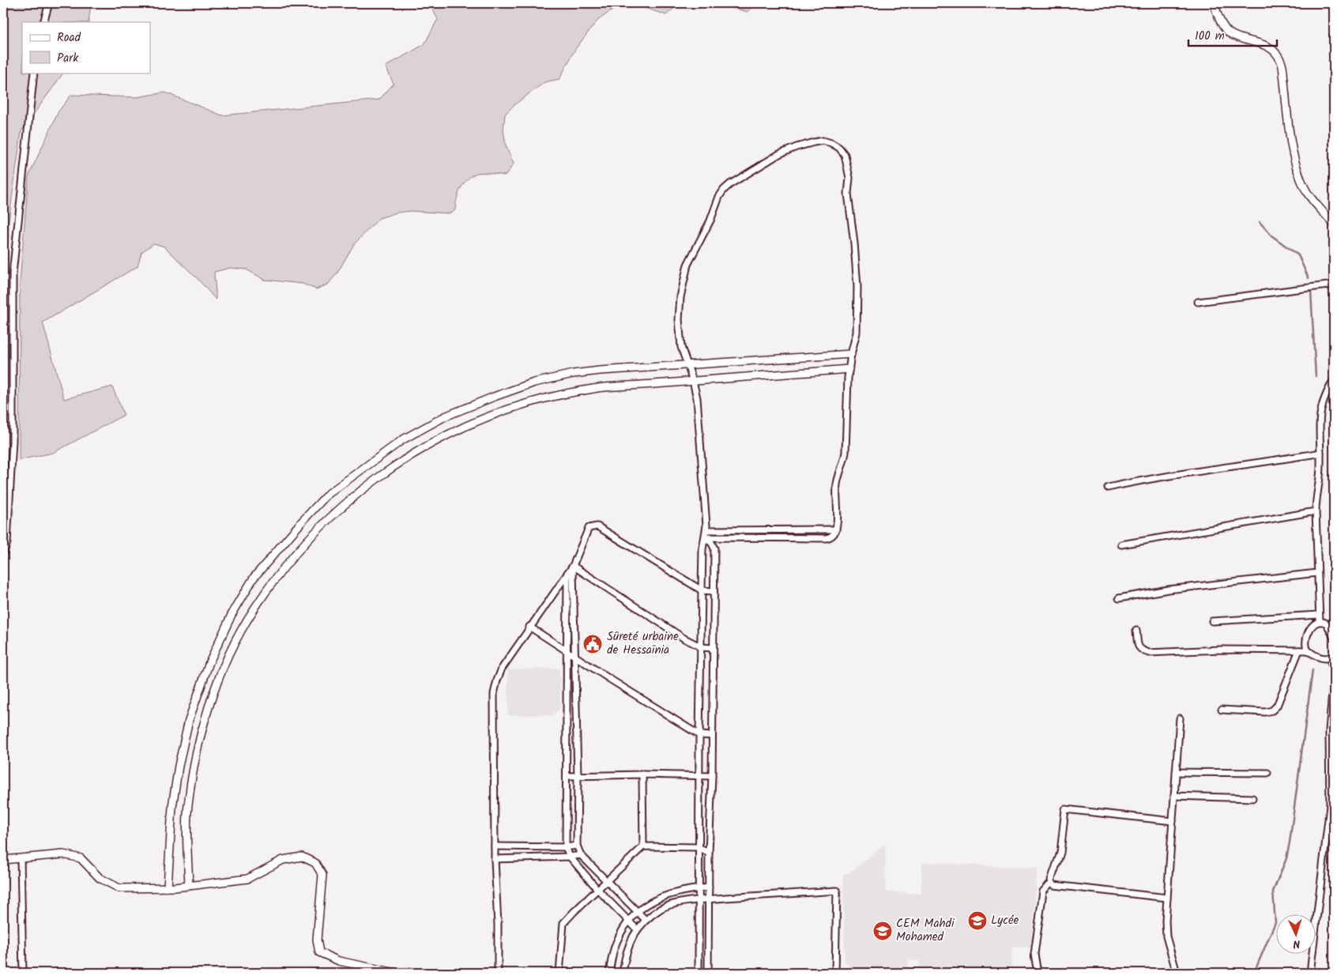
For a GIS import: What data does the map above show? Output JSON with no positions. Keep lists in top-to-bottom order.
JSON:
{
  "places": {
    "public building": ["Sûreté urbaine de Hessaïnia"],
    "school or university": ["Lycée", "CEM Mahdi Mohamed"]
  },
  "legend": ["Road", "Park"],
  "scale_bar": "100 m",
  "north": "bottom"
}
